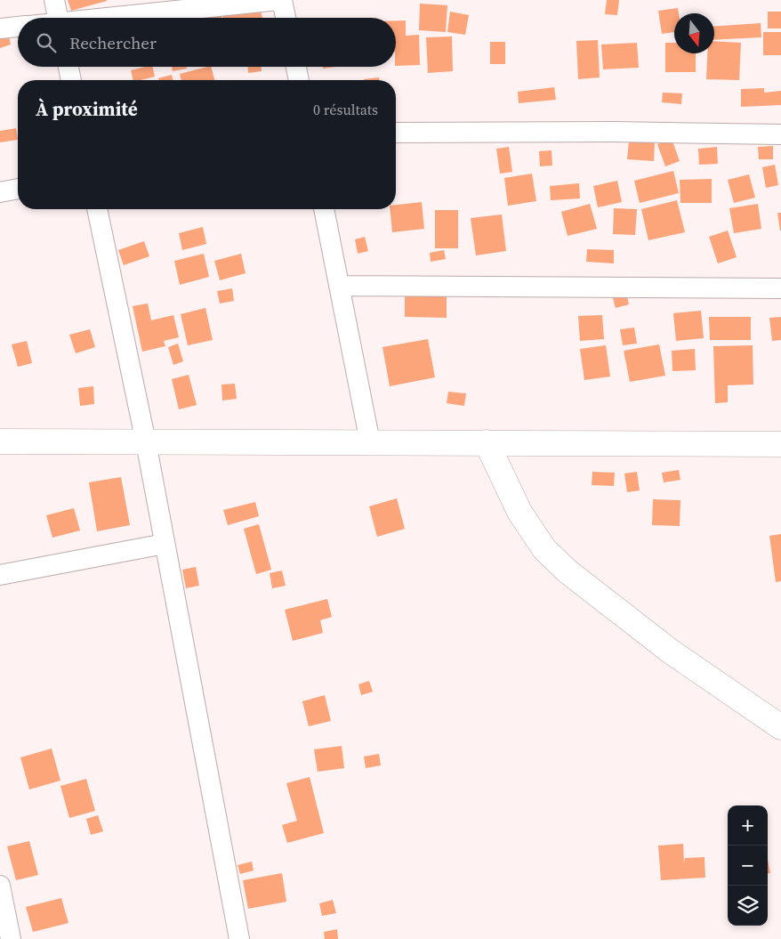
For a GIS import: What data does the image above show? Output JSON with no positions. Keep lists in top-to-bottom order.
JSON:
{
  "north": "bottom",
  "page": {
    "search": "Rechercher",
    "heading": ["À proximité", "0 résultats"],
    "map_buttons": ["+", "−"]
  }
}
